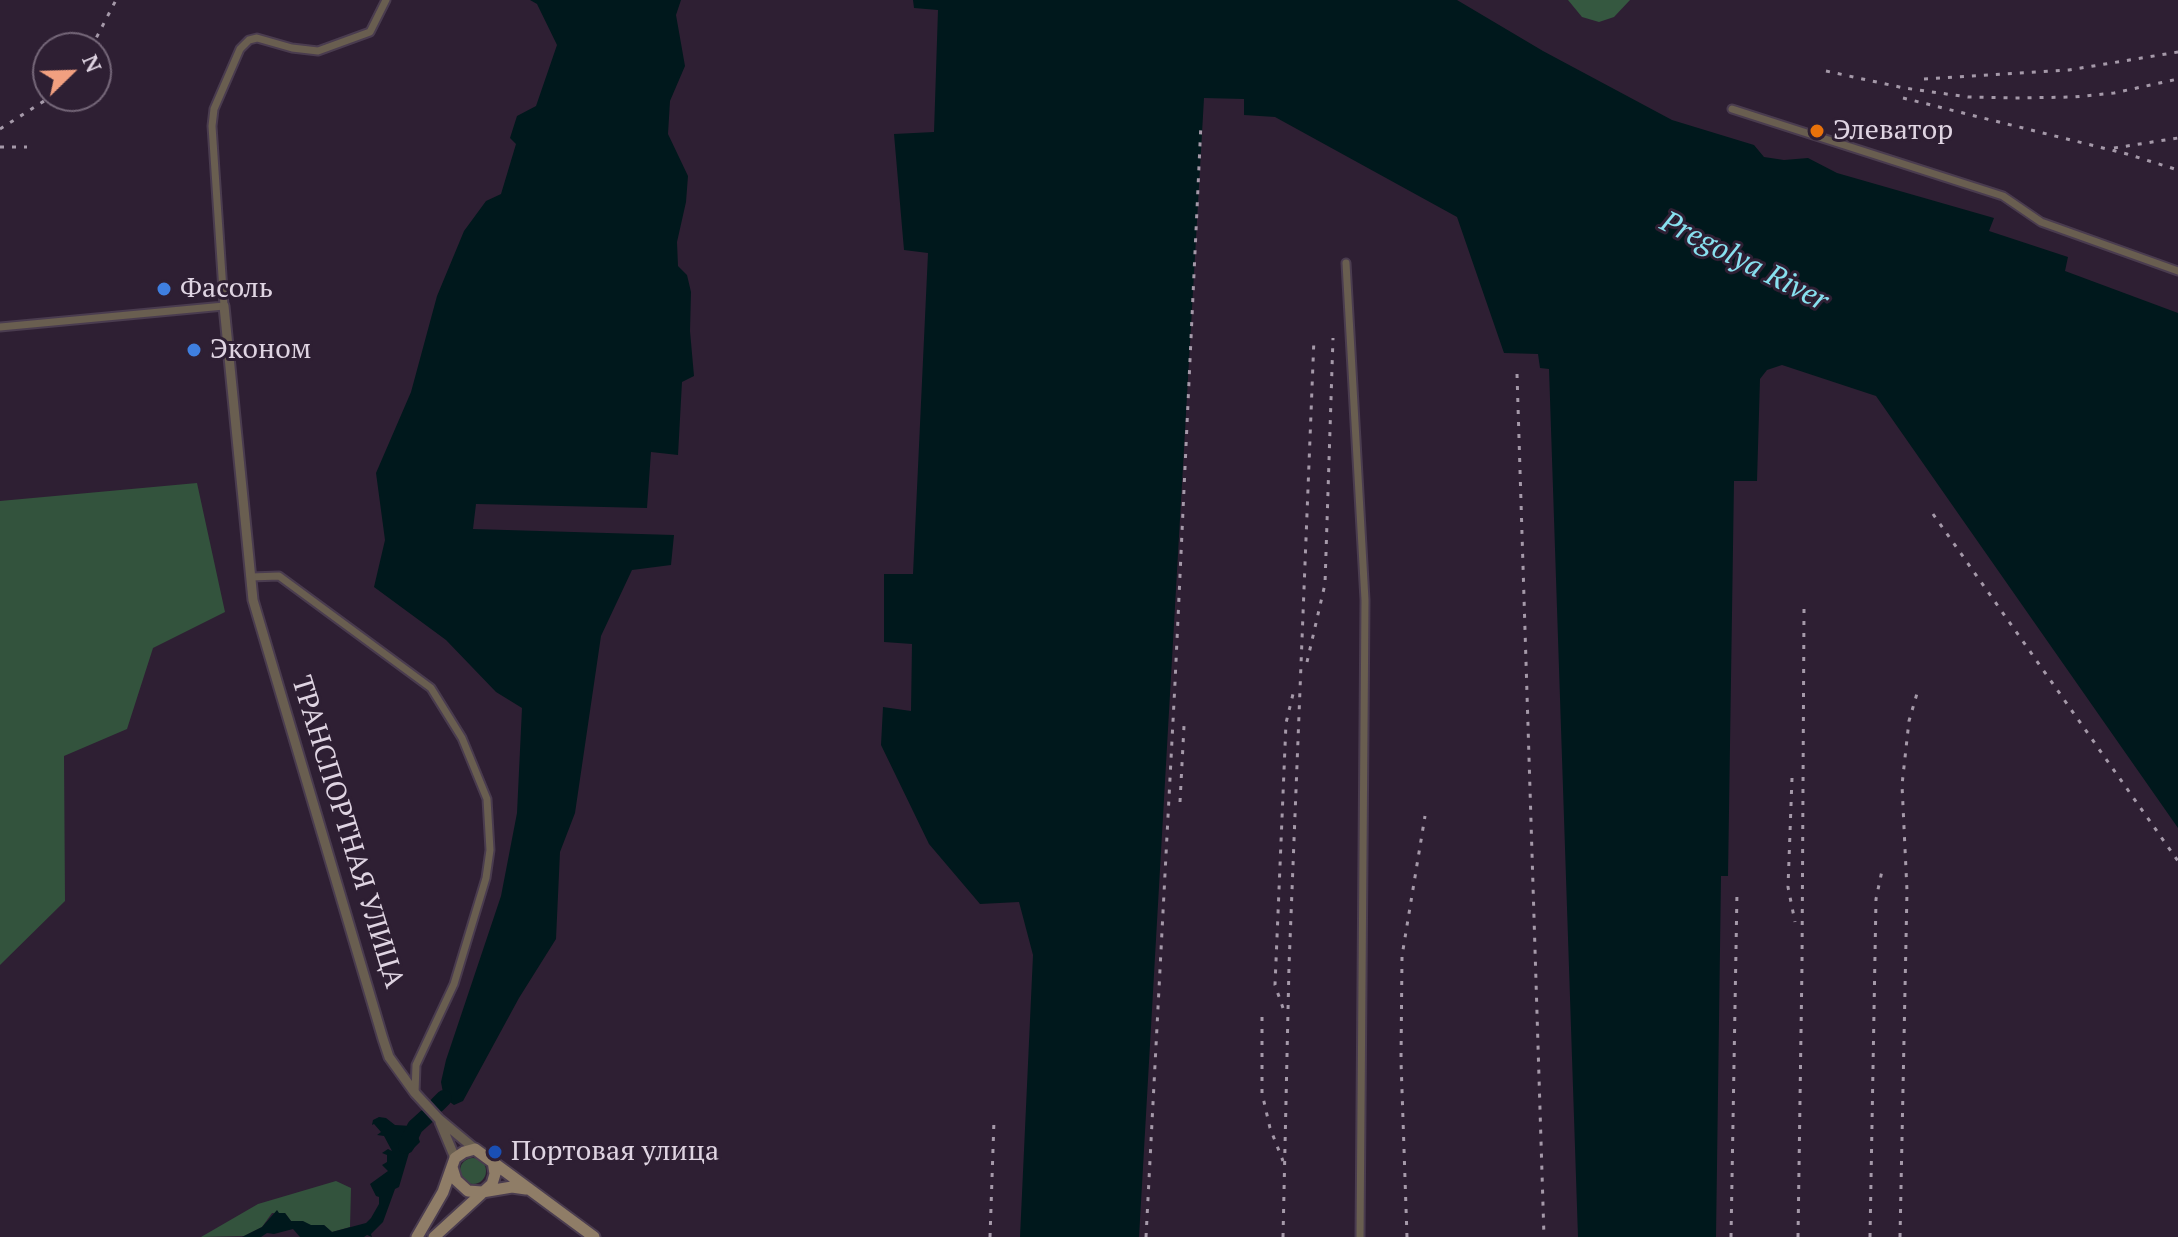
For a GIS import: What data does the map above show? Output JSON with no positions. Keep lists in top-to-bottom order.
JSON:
{
  "streets": {
    "main road": ["ТРАНСПОРТНАЯ УЛИЦА"]
  },
  "water": ["Pregolya River"],
  "places": [
    "Элеватор",
    "Фасоль",
    "Эконом",
    "Портовая улица"
  ],
  "north": "top right"
}
